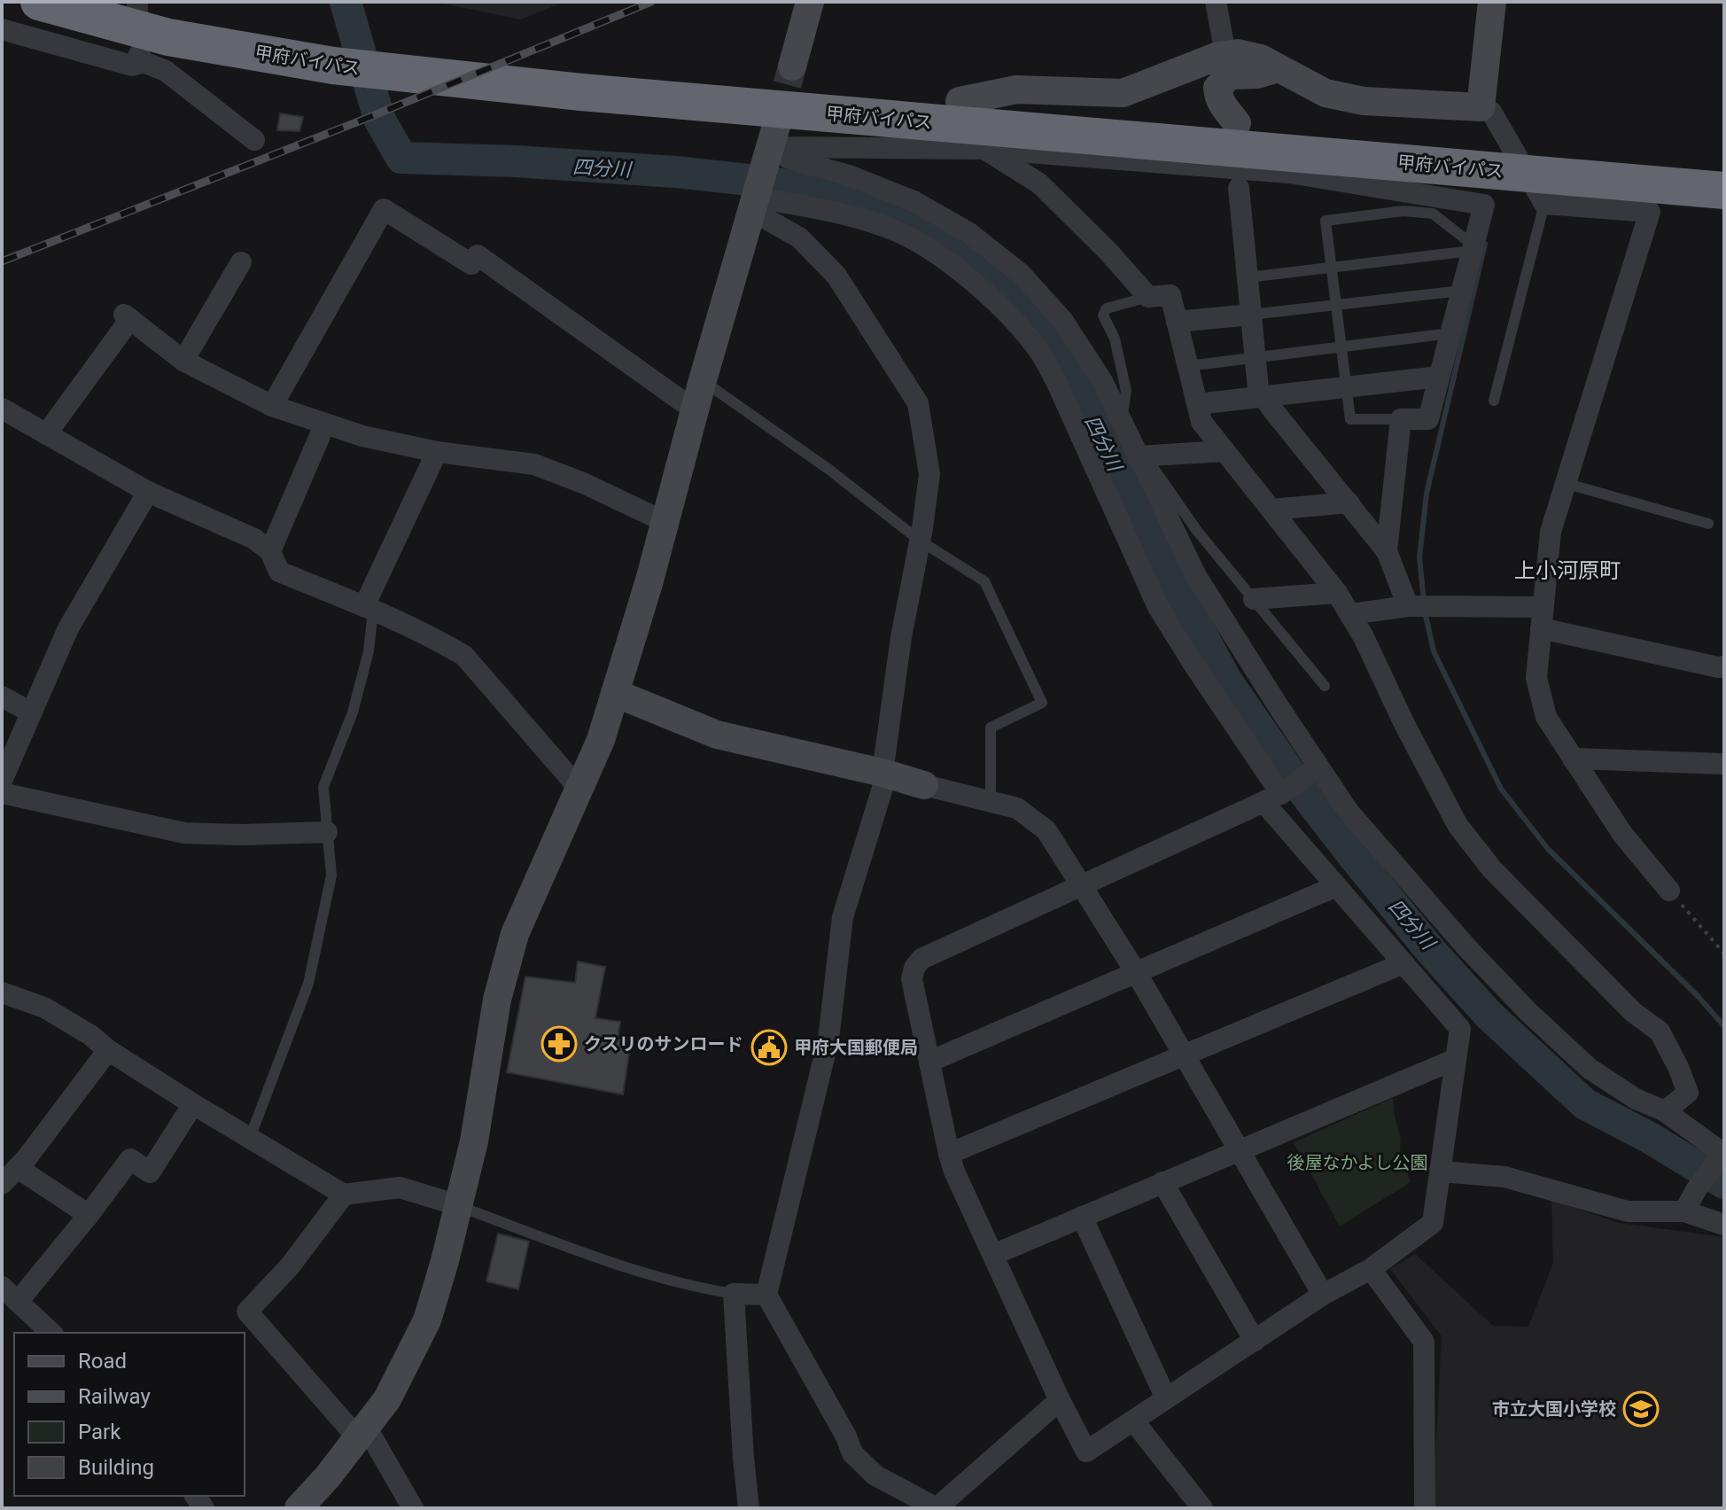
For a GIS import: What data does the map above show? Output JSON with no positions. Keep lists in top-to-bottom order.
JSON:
{
  "streets": {
    "highway": ["甲府バイパス"]
  },
  "districts": ["上小河原町"],
  "water": ["四分川"],
  "parks": ["後屋なかよし公園"],
  "places": {
    "pharmacy": ["クスリのサンロード"],
    "public building": ["甲府大国郵便局"],
    "school or university": ["市立大国小学校"]
  },
  "legend": [
    "Road",
    "Railway",
    "Park",
    "Building"
  ]
}
